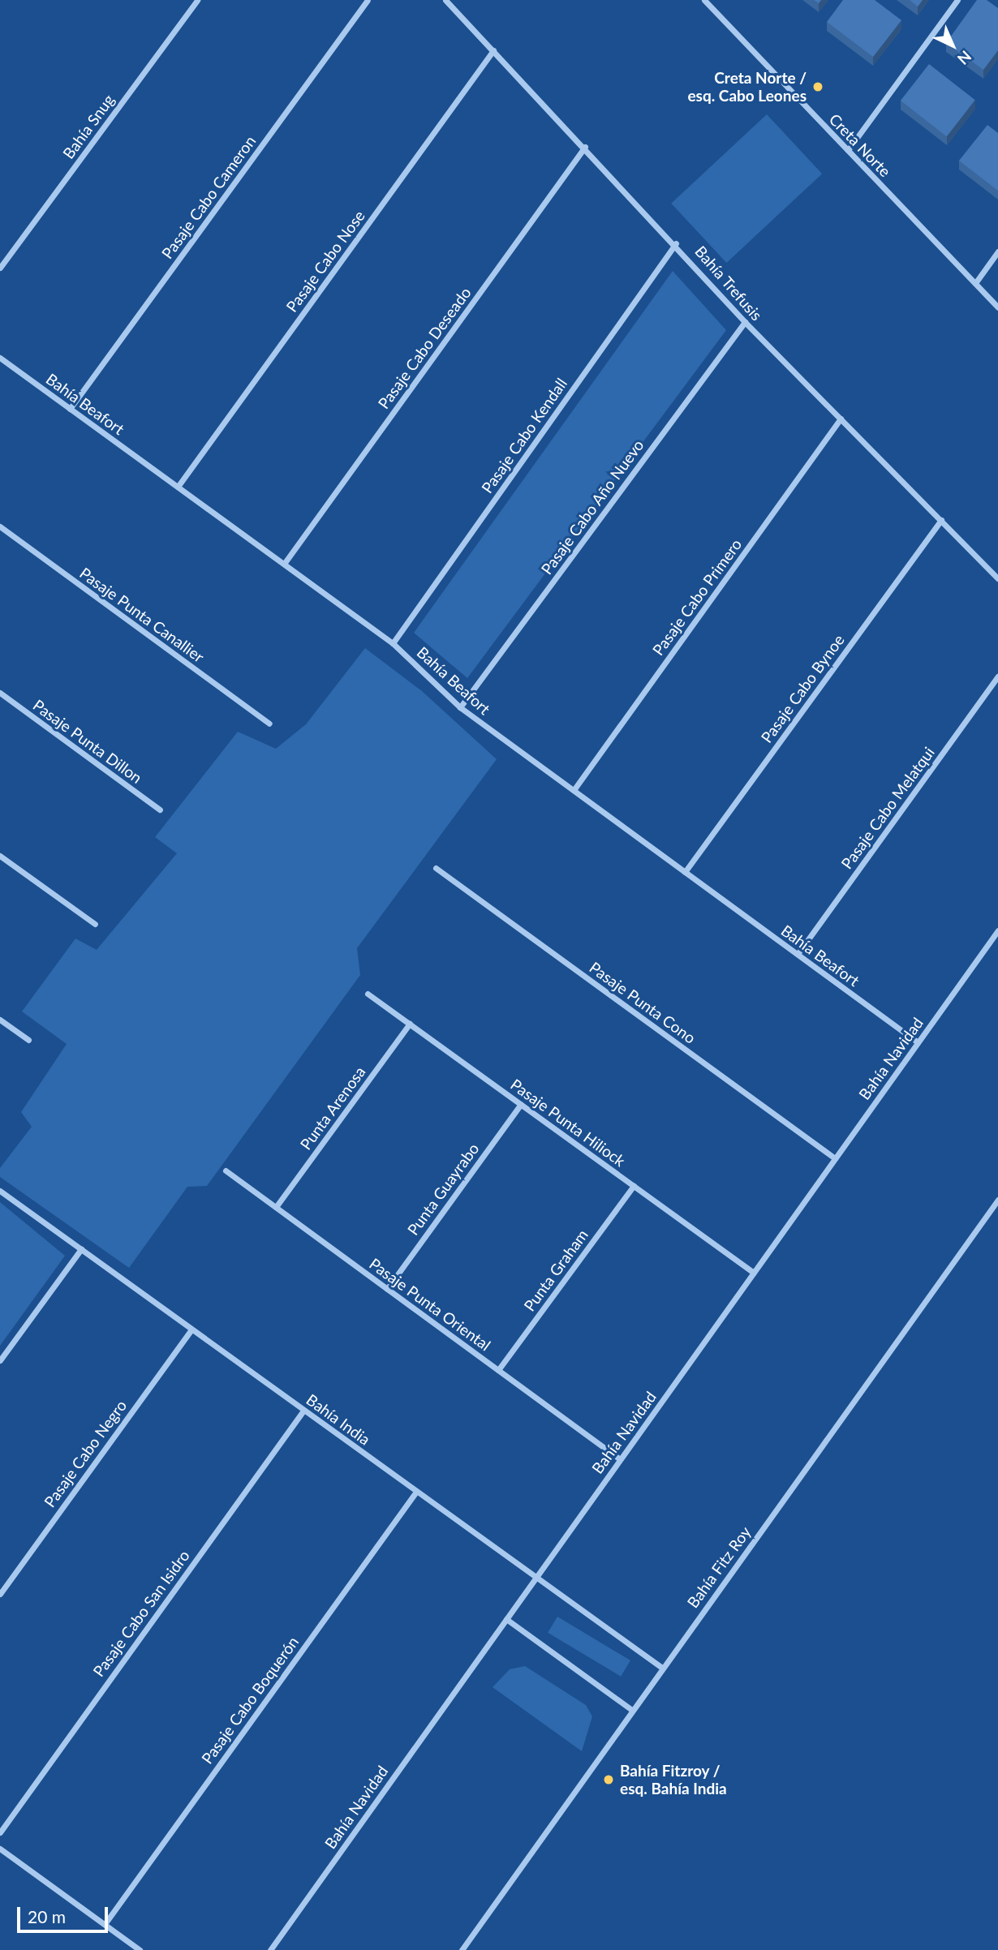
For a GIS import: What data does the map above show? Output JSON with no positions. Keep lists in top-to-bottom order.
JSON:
{
  "streets": {
    "street": [
      "Bahía Snug",
      "Creta Norte",
      "Pasaje Cabo Cameron",
      "Pasaje Cabo Nose",
      "Bahía Trefusis",
      "Pasaje Cabo Deseado",
      "Bahía Beafort",
      "Pasaje Cabo Kendall",
      "Pasaje Cabo Año Nuevo",
      "Pasaje Cabo Primero",
      "Pasaje Punta Canallier",
      "Pasaje Cabo Bynoe",
      "Pasaje Punta Dillon",
      "Pasaje Cabo Melatqui",
      "Pasaje Punta Cono",
      "Bahía Navidad",
      "Punta Arenosa",
      "Pasaje Punta Hiliock",
      "Punta Guayrabo",
      "Punta Graham",
      "Pasaje Punta Oriental",
      "Bahía India",
      "Pasaje Cabo Negro",
      "Bahía Fitz Roy",
      "Pasaje Cabo San Isidro",
      "Pasaje Cabo Boquerón"
    ]
  },
  "crossings": [
    ["Pasaje Cabo Cameron", "Bahía Beafort"],
    ["Pasaje Cabo Nose", "Bahía Trefusis"],
    ["Pasaje Cabo Nose", "Bahía Beafort"],
    ["Bahía Trefusis", "Pasaje Cabo Deseado"],
    ["Bahía Trefusis", "Pasaje Cabo Kendall"],
    ["Bahía Trefusis", "Pasaje Cabo Año Nuevo"],
    ["Bahía Trefusis", "Pasaje Cabo Primero"],
    ["Bahía Trefusis", "Pasaje Cabo Bynoe"],
    ["Pasaje Cabo Deseado", "Bahía Beafort"],
    ["Bahía Beafort", "Pasaje Cabo Kendall"],
    ["Bahía Beafort", "Pasaje Cabo Año Nuevo"],
    ["Bahía Beafort", "Pasaje Cabo Primero"],
    ["Bahía Beafort", "Pasaje Cabo Bynoe"],
    ["Bahía Beafort", "Pasaje Cabo Melatqui"],
    ["Bahía Beafort", "Bahía Navidad"],
    ["Pasaje Punta Cono", "Bahía Navidad"],
    ["Bahía Navidad", "Pasaje Punta Hiliock"],
    ["Bahía Navidad", "Pasaje Punta Oriental"],
    ["Bahía Navidad", "Bahía India"],
    ["Punta Arenosa", "Pasaje Punta Hiliock"],
    ["Punta Arenosa", "Pasaje Punta Oriental"],
    ["Pasaje Punta Hiliock", "Punta Guayrabo"],
    ["Pasaje Punta Hiliock", "Punta Graham"],
    ["Punta Guayrabo", "Pasaje Punta Oriental"],
    ["Punta Graham", "Pasaje Punta Oriental"],
    ["Bahía India", "Pasaje Cabo Negro"],
    ["Bahía India", "Bahía Fitz Roy"],
    ["Bahía India", "Pasaje Cabo San Isidro"],
    ["Bahía India", "Pasaje Cabo Boquerón"]
  ],
  "places": ["Creta Norte / esq. Cabo Leones", "Bahía Fitzroy / esq. Bahía India"],
  "scale_bar": "20 m",
  "north": "bottom right"
}
